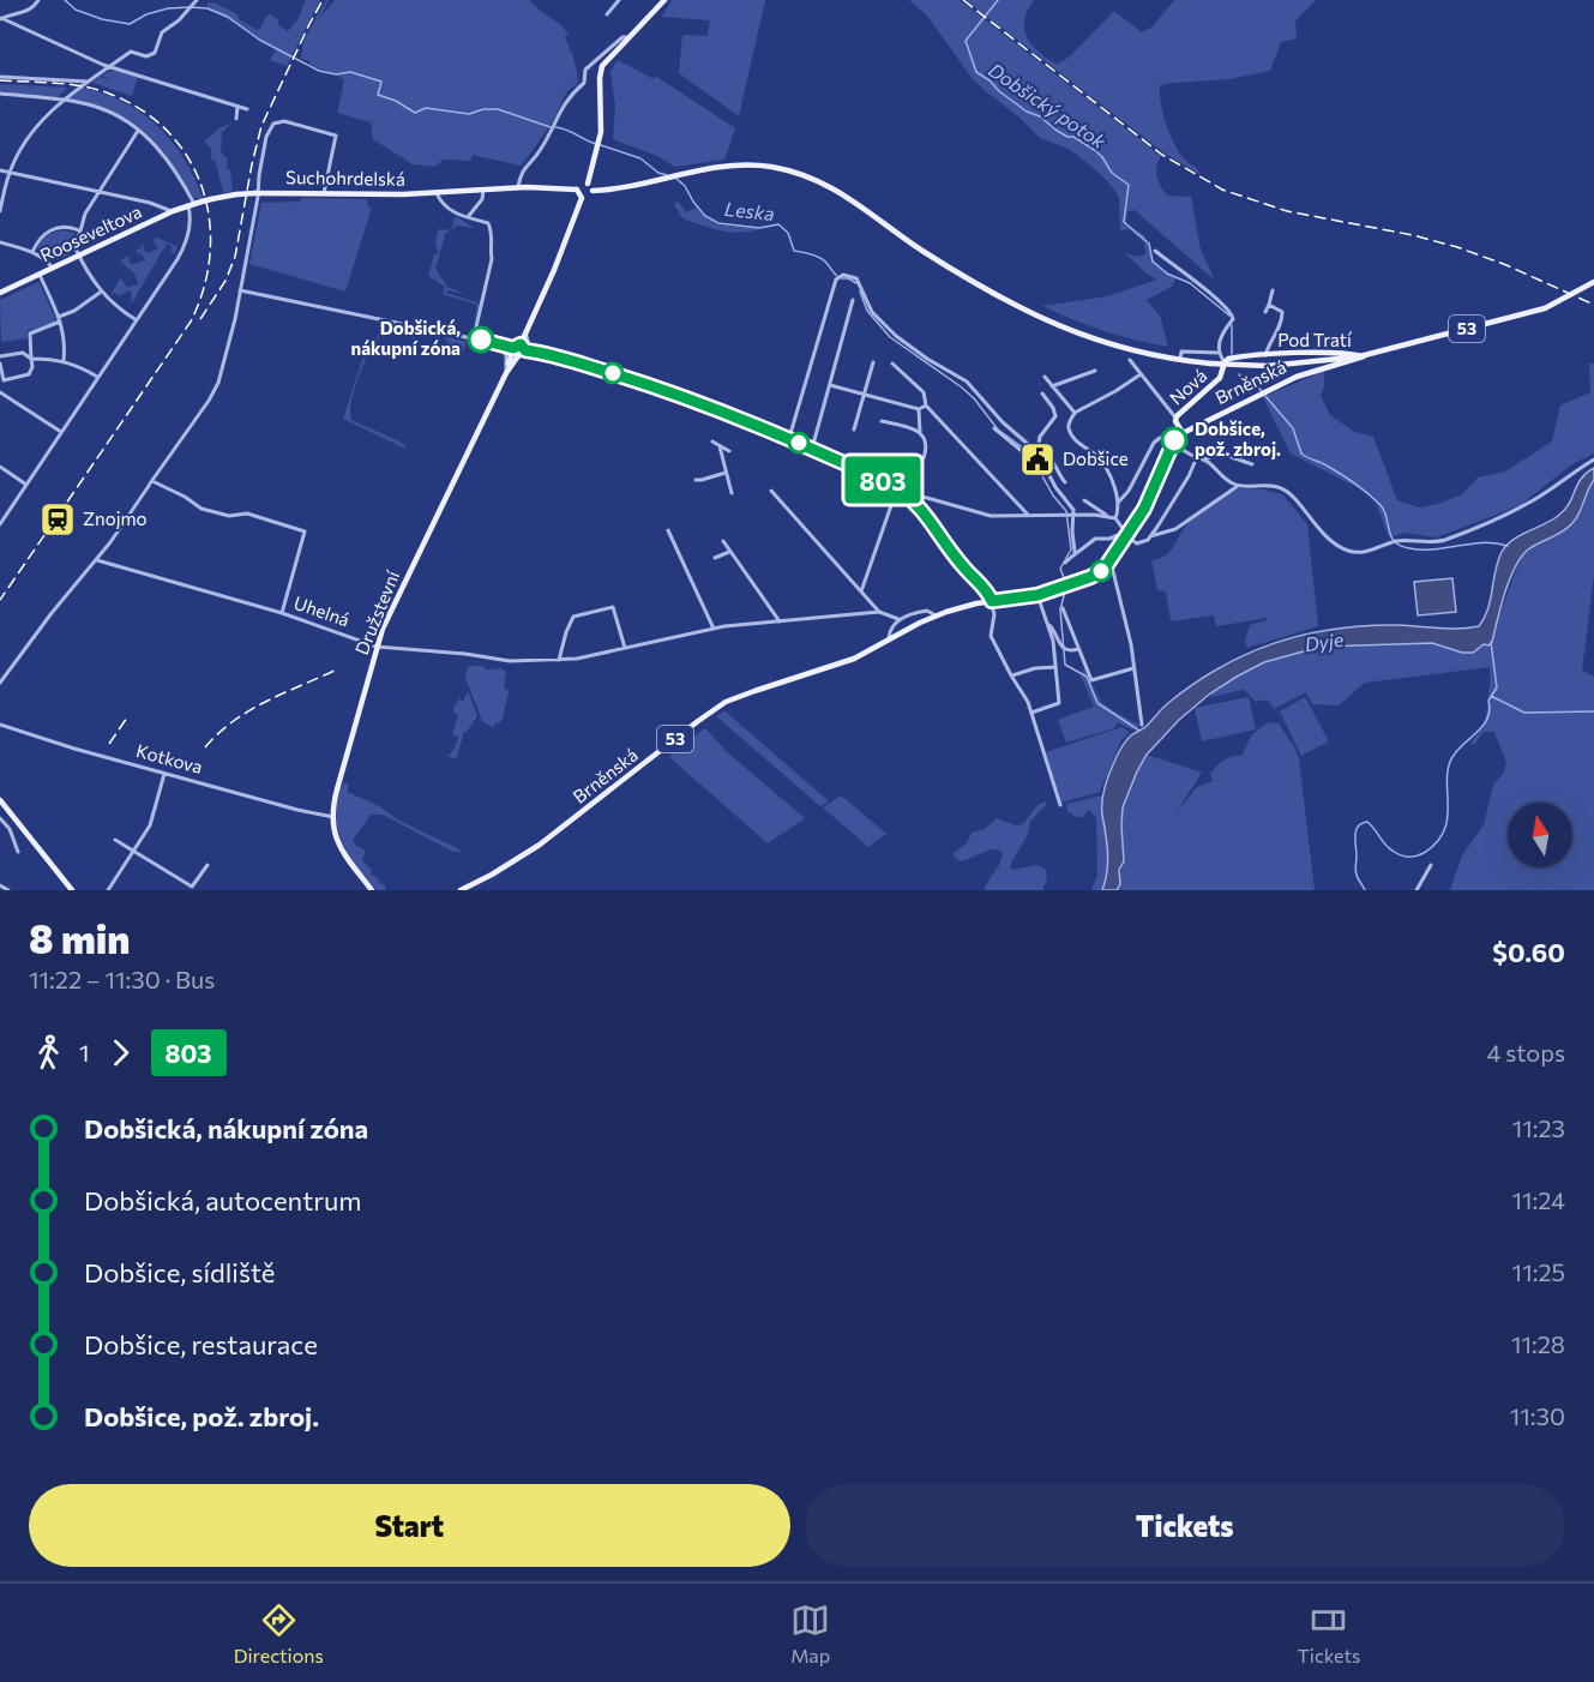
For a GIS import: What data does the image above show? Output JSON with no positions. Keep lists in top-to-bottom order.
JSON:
{
  "streets": {
    "main road": [
      "Suchohrdelská",
      "Rooseveltova",
      "53",
      "Pod Tratí",
      "Brněnská",
      "Nová",
      "Družstevní"
    ],
    "street": ["Uhelná", "Kotkova"]
  },
  "crossings": [
    ["Suchohrdelská", "Rooseveltova"],
    ["53", "Pod Tratí"],
    ["53", "Brněnská"],
    ["Pod Tratí", "Brněnská"],
    ["Pod Tratí", "Nová"],
    ["Brněnská", "Nová"],
    ["Uhelná", "Družstevní"],
    ["Družstevní", "Kotkova"]
  ],
  "water": ["Dobšický potok", "Leska", "Dyje"],
  "places": {
    "other": ["Dobšická, nákupní zóna", "Dobšice, pož. zbroj."],
    "public building": ["Dobšice"],
    "station": ["Znojmo"]
  },
  "lines": ["bus line 803"],
  "north": "top",
  "page": {
    "on_map": "803",
    "heading": ["8 min", "11:22 – 11:30 · Bus", "$0.60"],
    "legs": ["1", "803", "4 stops"],
    "list": [
      {
        "name": "Dobšická, nákupní zóna",
        "value": "11:23"
      },
      {
        "name": "Dobšická, autocentrum",
        "value": "11:24"
      },
      {
        "name": "Dobšice, sídliště",
        "value": "11:25"
      },
      {
        "name": "Dobšice, restaurace",
        "value": "11:28"
      },
      {
        "name": "Dobšice, pož. zbroj.",
        "value": "11:30"
      }
    ],
    "buttons": ["Start", "Tickets"],
    "tabs": ["Directions", "Map", "Tickets"]
  }
}
